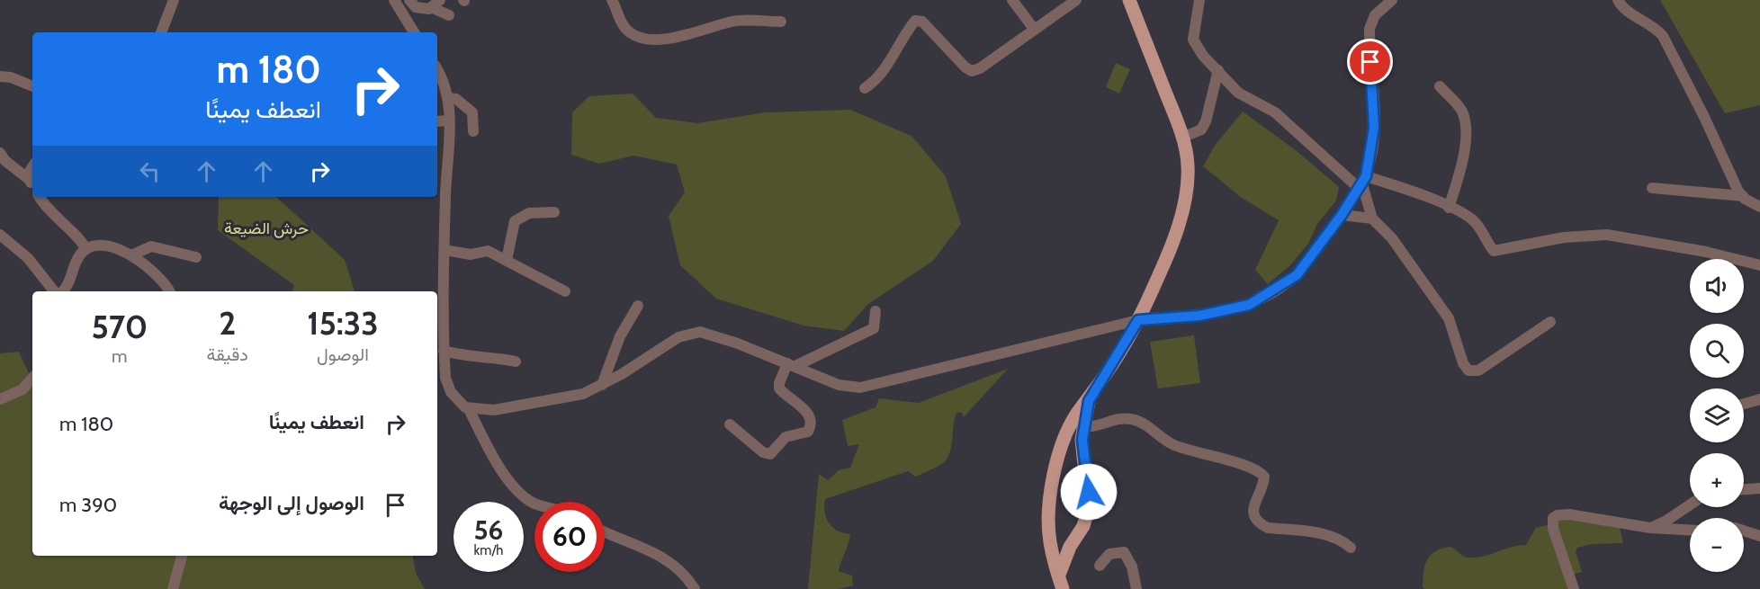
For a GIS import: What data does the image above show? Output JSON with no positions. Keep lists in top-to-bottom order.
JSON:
{
  "parks": ["حرش الضيعة"],
  "page": {
    "turn": ["180 m", "انعطف يمينًا"],
    "map_buttons": ["+", "−"],
    "eta": [
      "15:33",
      "الوصول",
      "2",
      "دقيقة",
      "570",
      "m"
    ],
    "list": [
      {
        "name": "انعطف يمينًا",
        "value": "180 m"
      },
      {
        "name": "الوصول إلى الوجهة",
        "value": "390 m"
      }
    ],
    "speed": "56 km/h",
    "limit": "60"
  }
}
